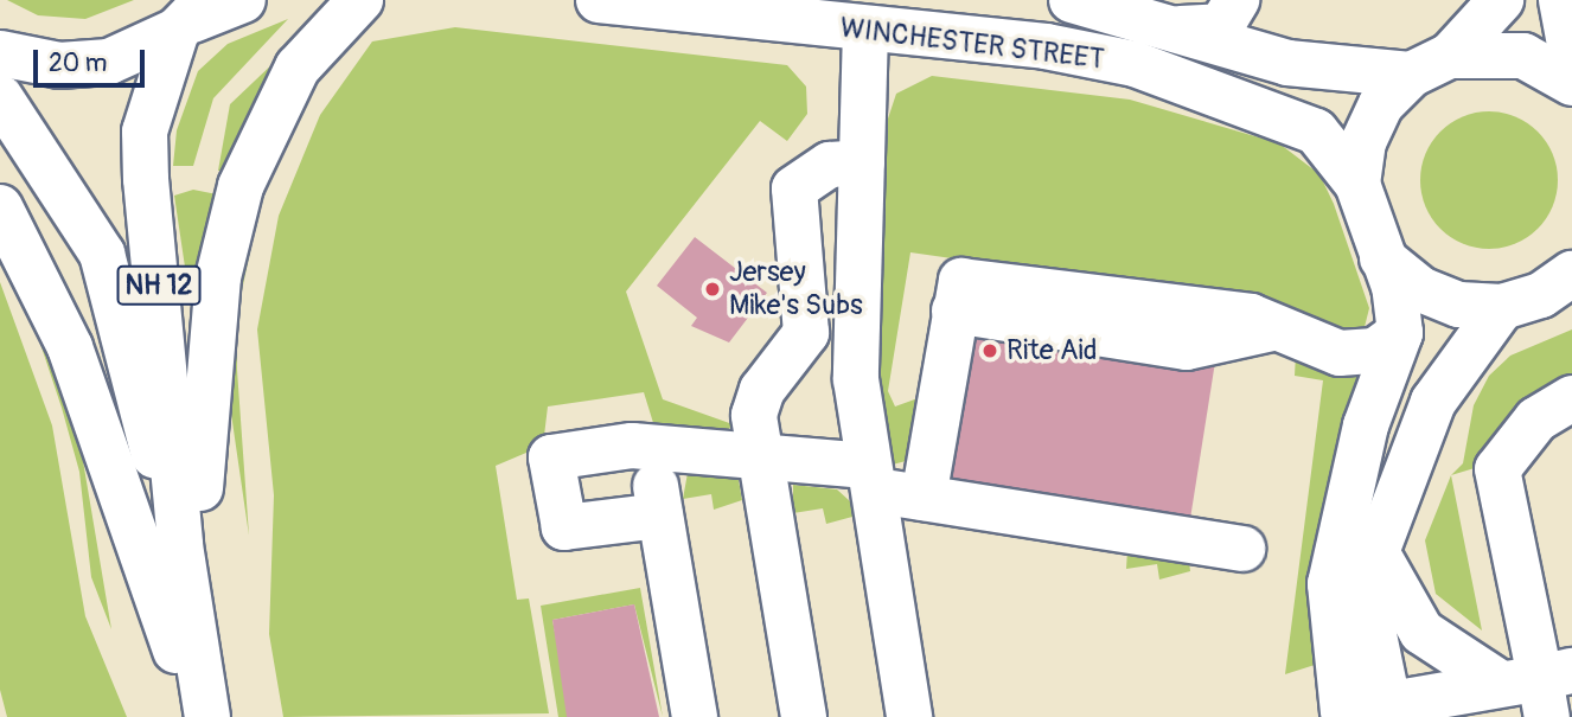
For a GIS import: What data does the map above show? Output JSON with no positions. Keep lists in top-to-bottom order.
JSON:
{
  "streets": {
    "main road": ["WINCHESTER STREET", "NH 12"]
  },
  "places": ["Jersey Mike's Subs", "Rite Aid"],
  "scale_bar": "20 m"
}
